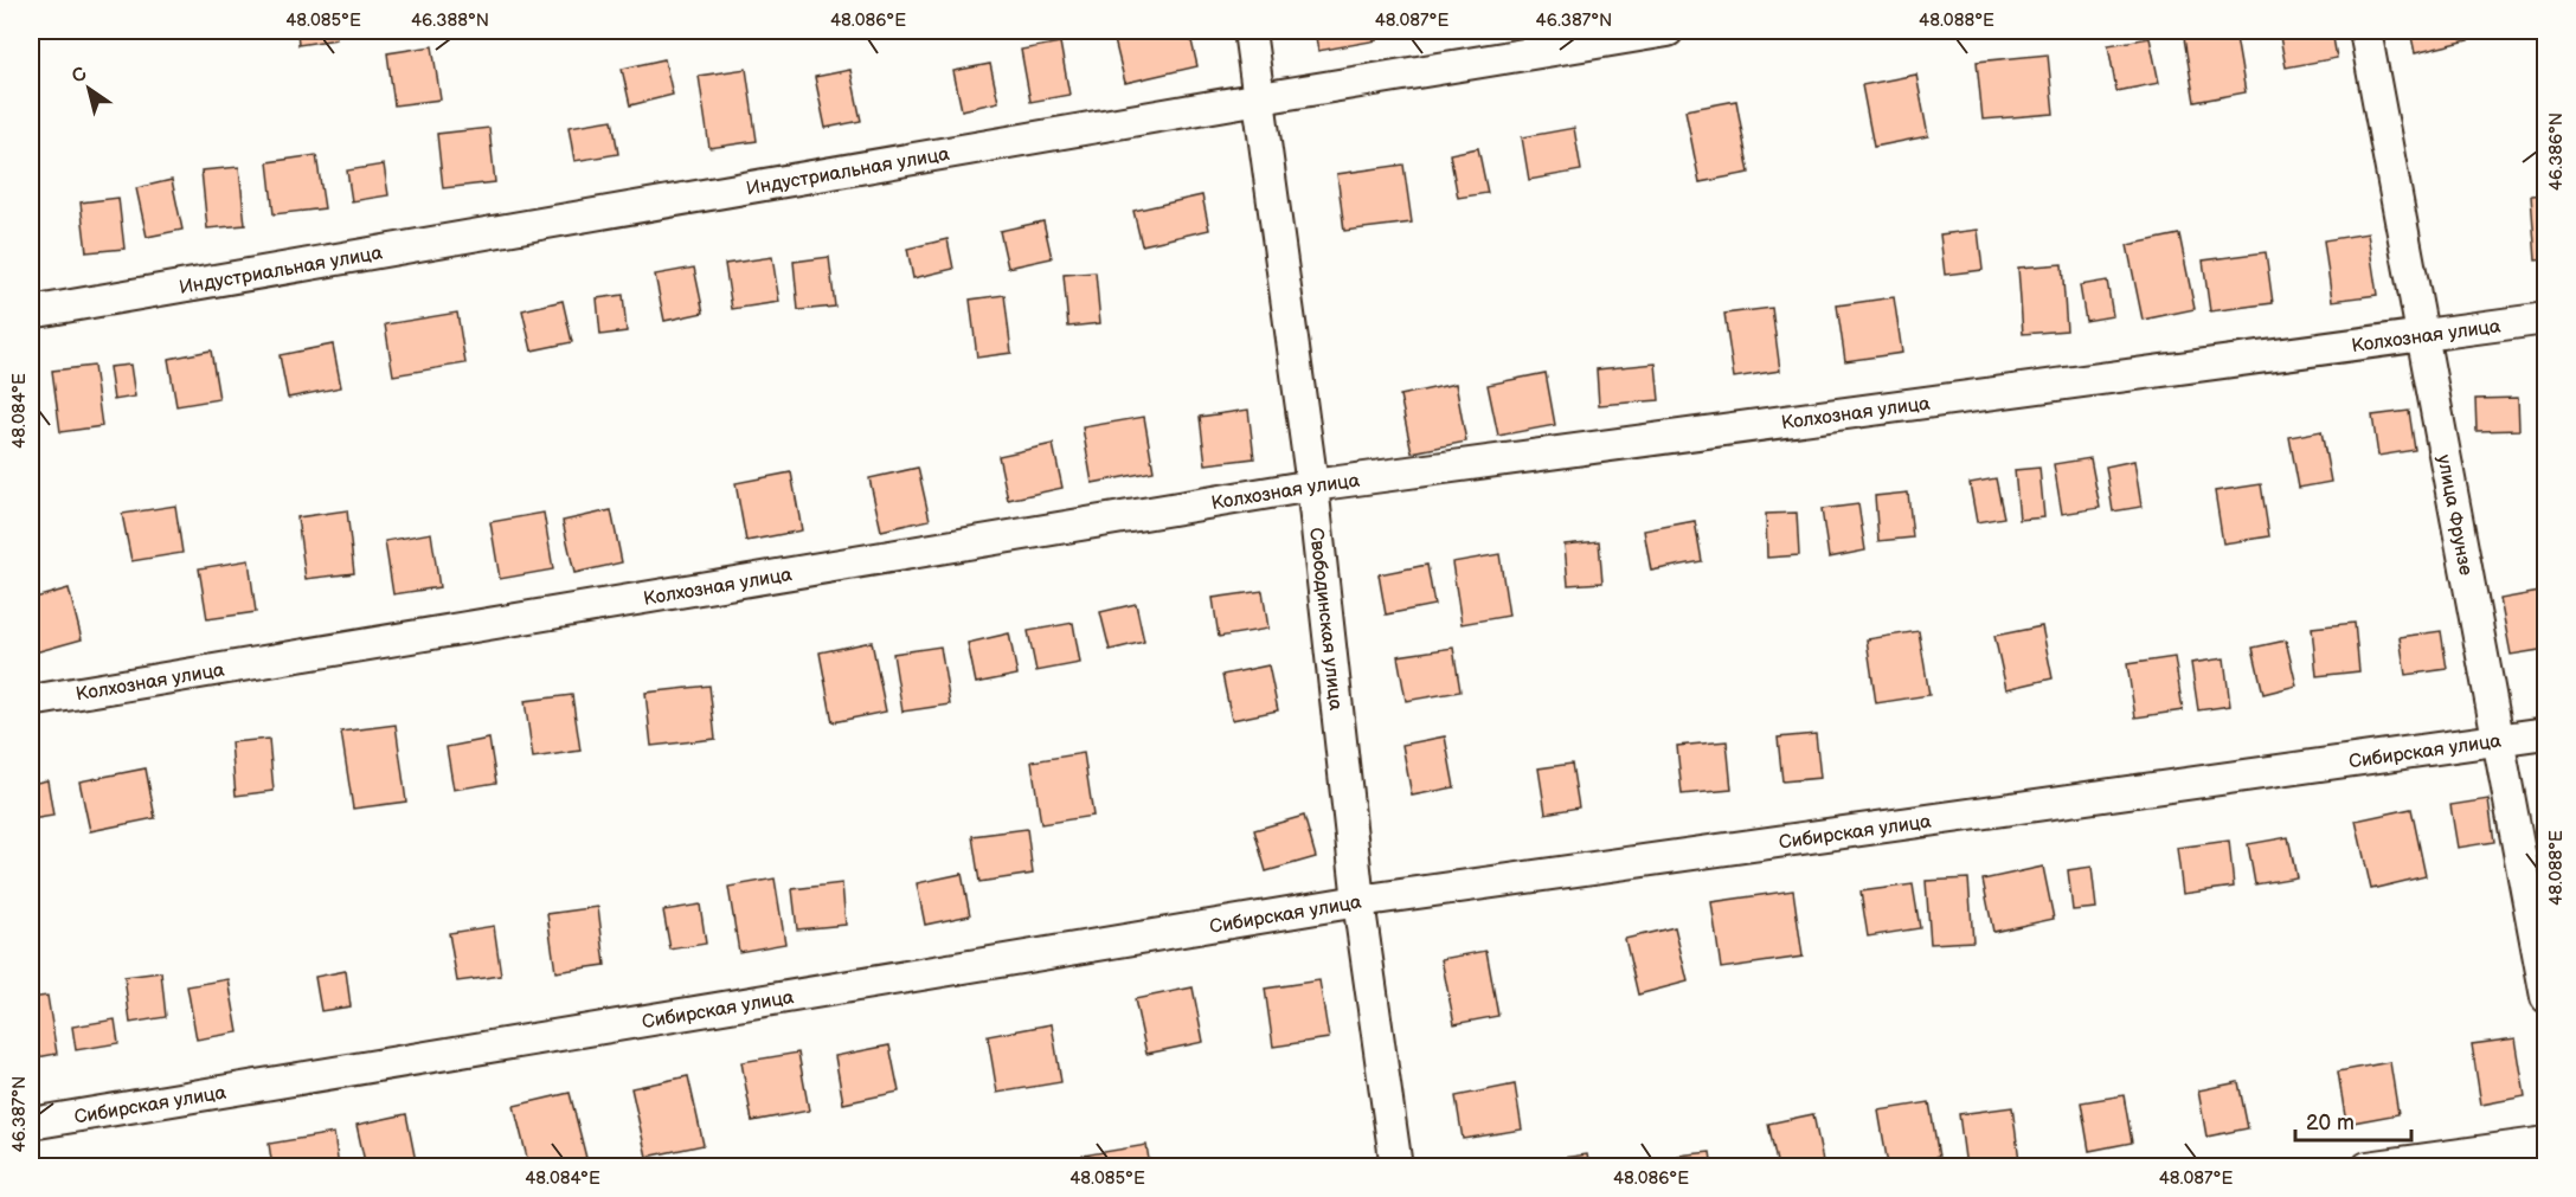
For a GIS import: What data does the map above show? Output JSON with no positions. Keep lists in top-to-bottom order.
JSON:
{
  "streets": {
    "street": [
      "Индустриальная улица",
      "Колхозная улица",
      "улица Фрунзе",
      "Свободинская улица",
      "Сибирская улица"
    ]
  },
  "crossings": [
    ["Индустриальная улица", "Свободинская улица"],
    ["Колхозная улица", "улица Фрунзе"],
    ["Колхозная улица", "Свободинская улица"],
    ["улица Фрунзе", "Сибирская улица"],
    ["Свободинская улица", "Сибирская улица"]
  ],
  "scale_bar": "20 m",
  "north": "top left",
  "coordinates": [
    "48.085°E",
    "46.388°N",
    "48.086°E",
    "48.087°E",
    "46.387°N",
    "48.088°E",
    "46.386°N",
    "48.084°E"
  ]
}
